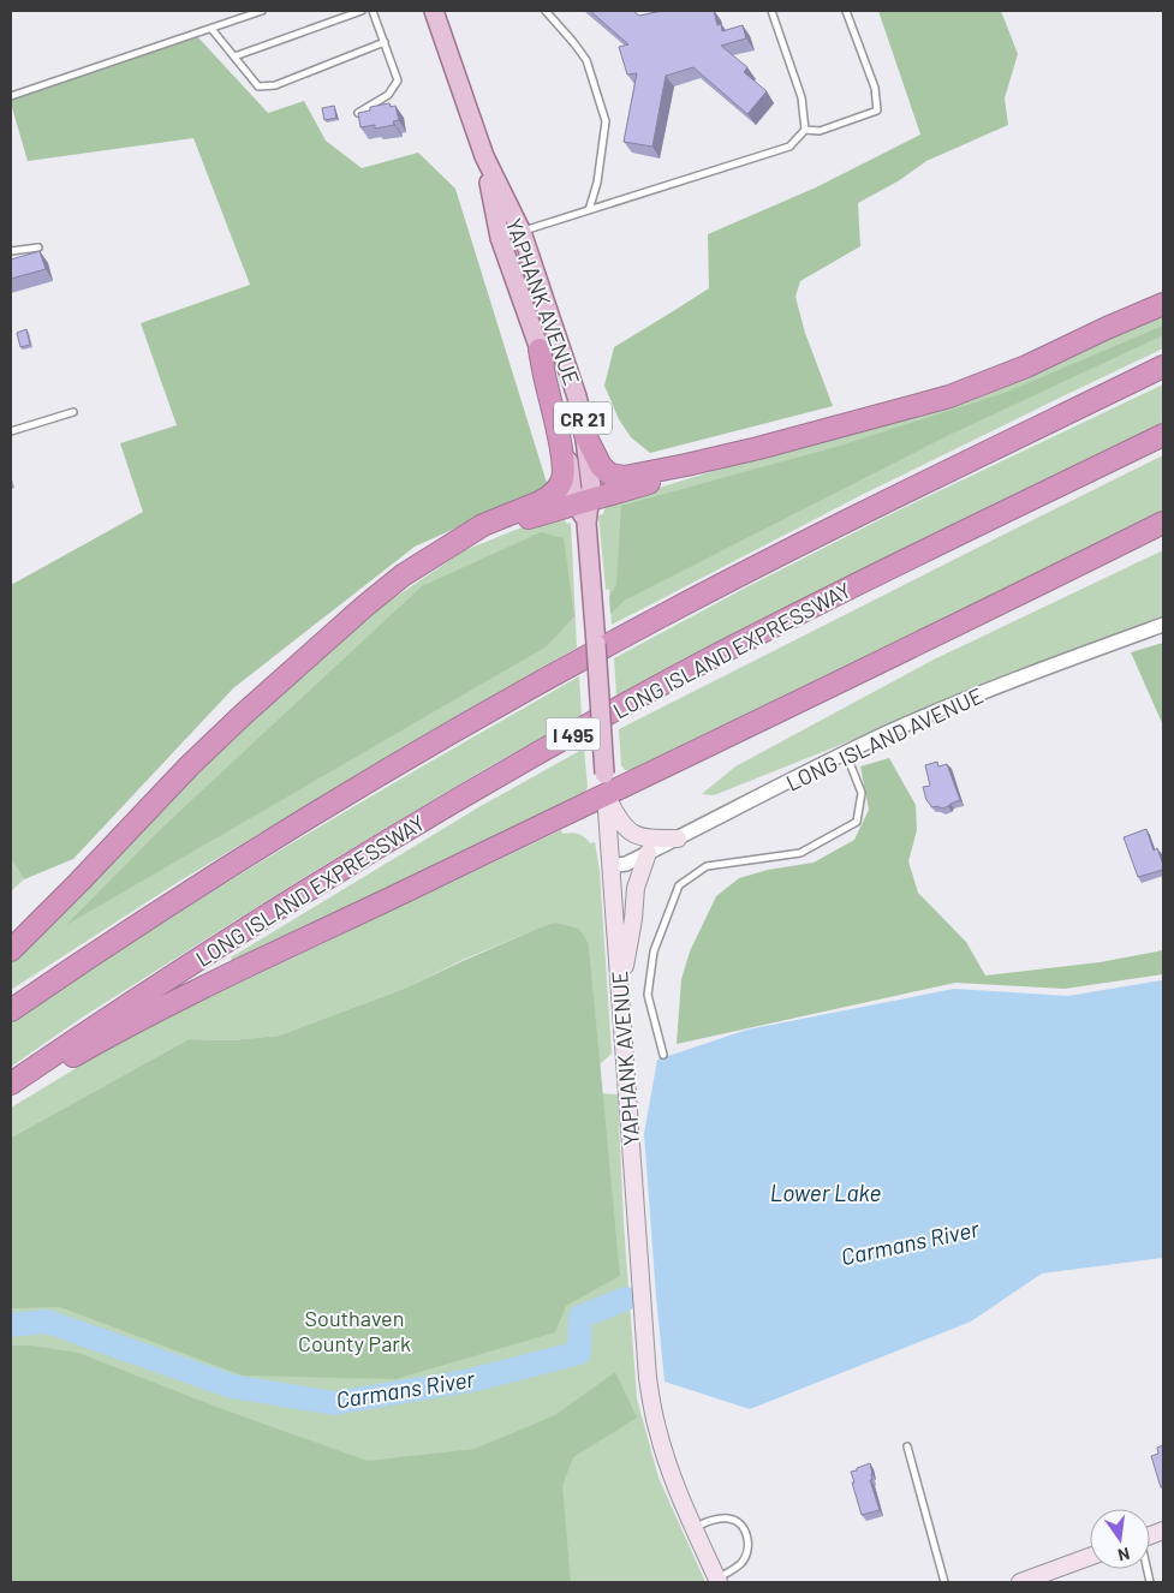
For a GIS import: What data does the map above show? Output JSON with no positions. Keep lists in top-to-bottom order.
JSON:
{
  "streets": {
    "highway": ["LONG ISLAND EXPRESSWAY", "I 495"],
    "main road": ["YAPHANK AVENUE", "CR 21"],
    "street": ["LONG ISLAND AVENUE"]
  },
  "crossings": [
    ["YAPHANK AVENUE", "LONG ISLAND AVENUE"]
  ],
  "water": ["Lower Lake", "Carmans River"],
  "parks": ["Southaven County Park"],
  "north": "bottom"
}
